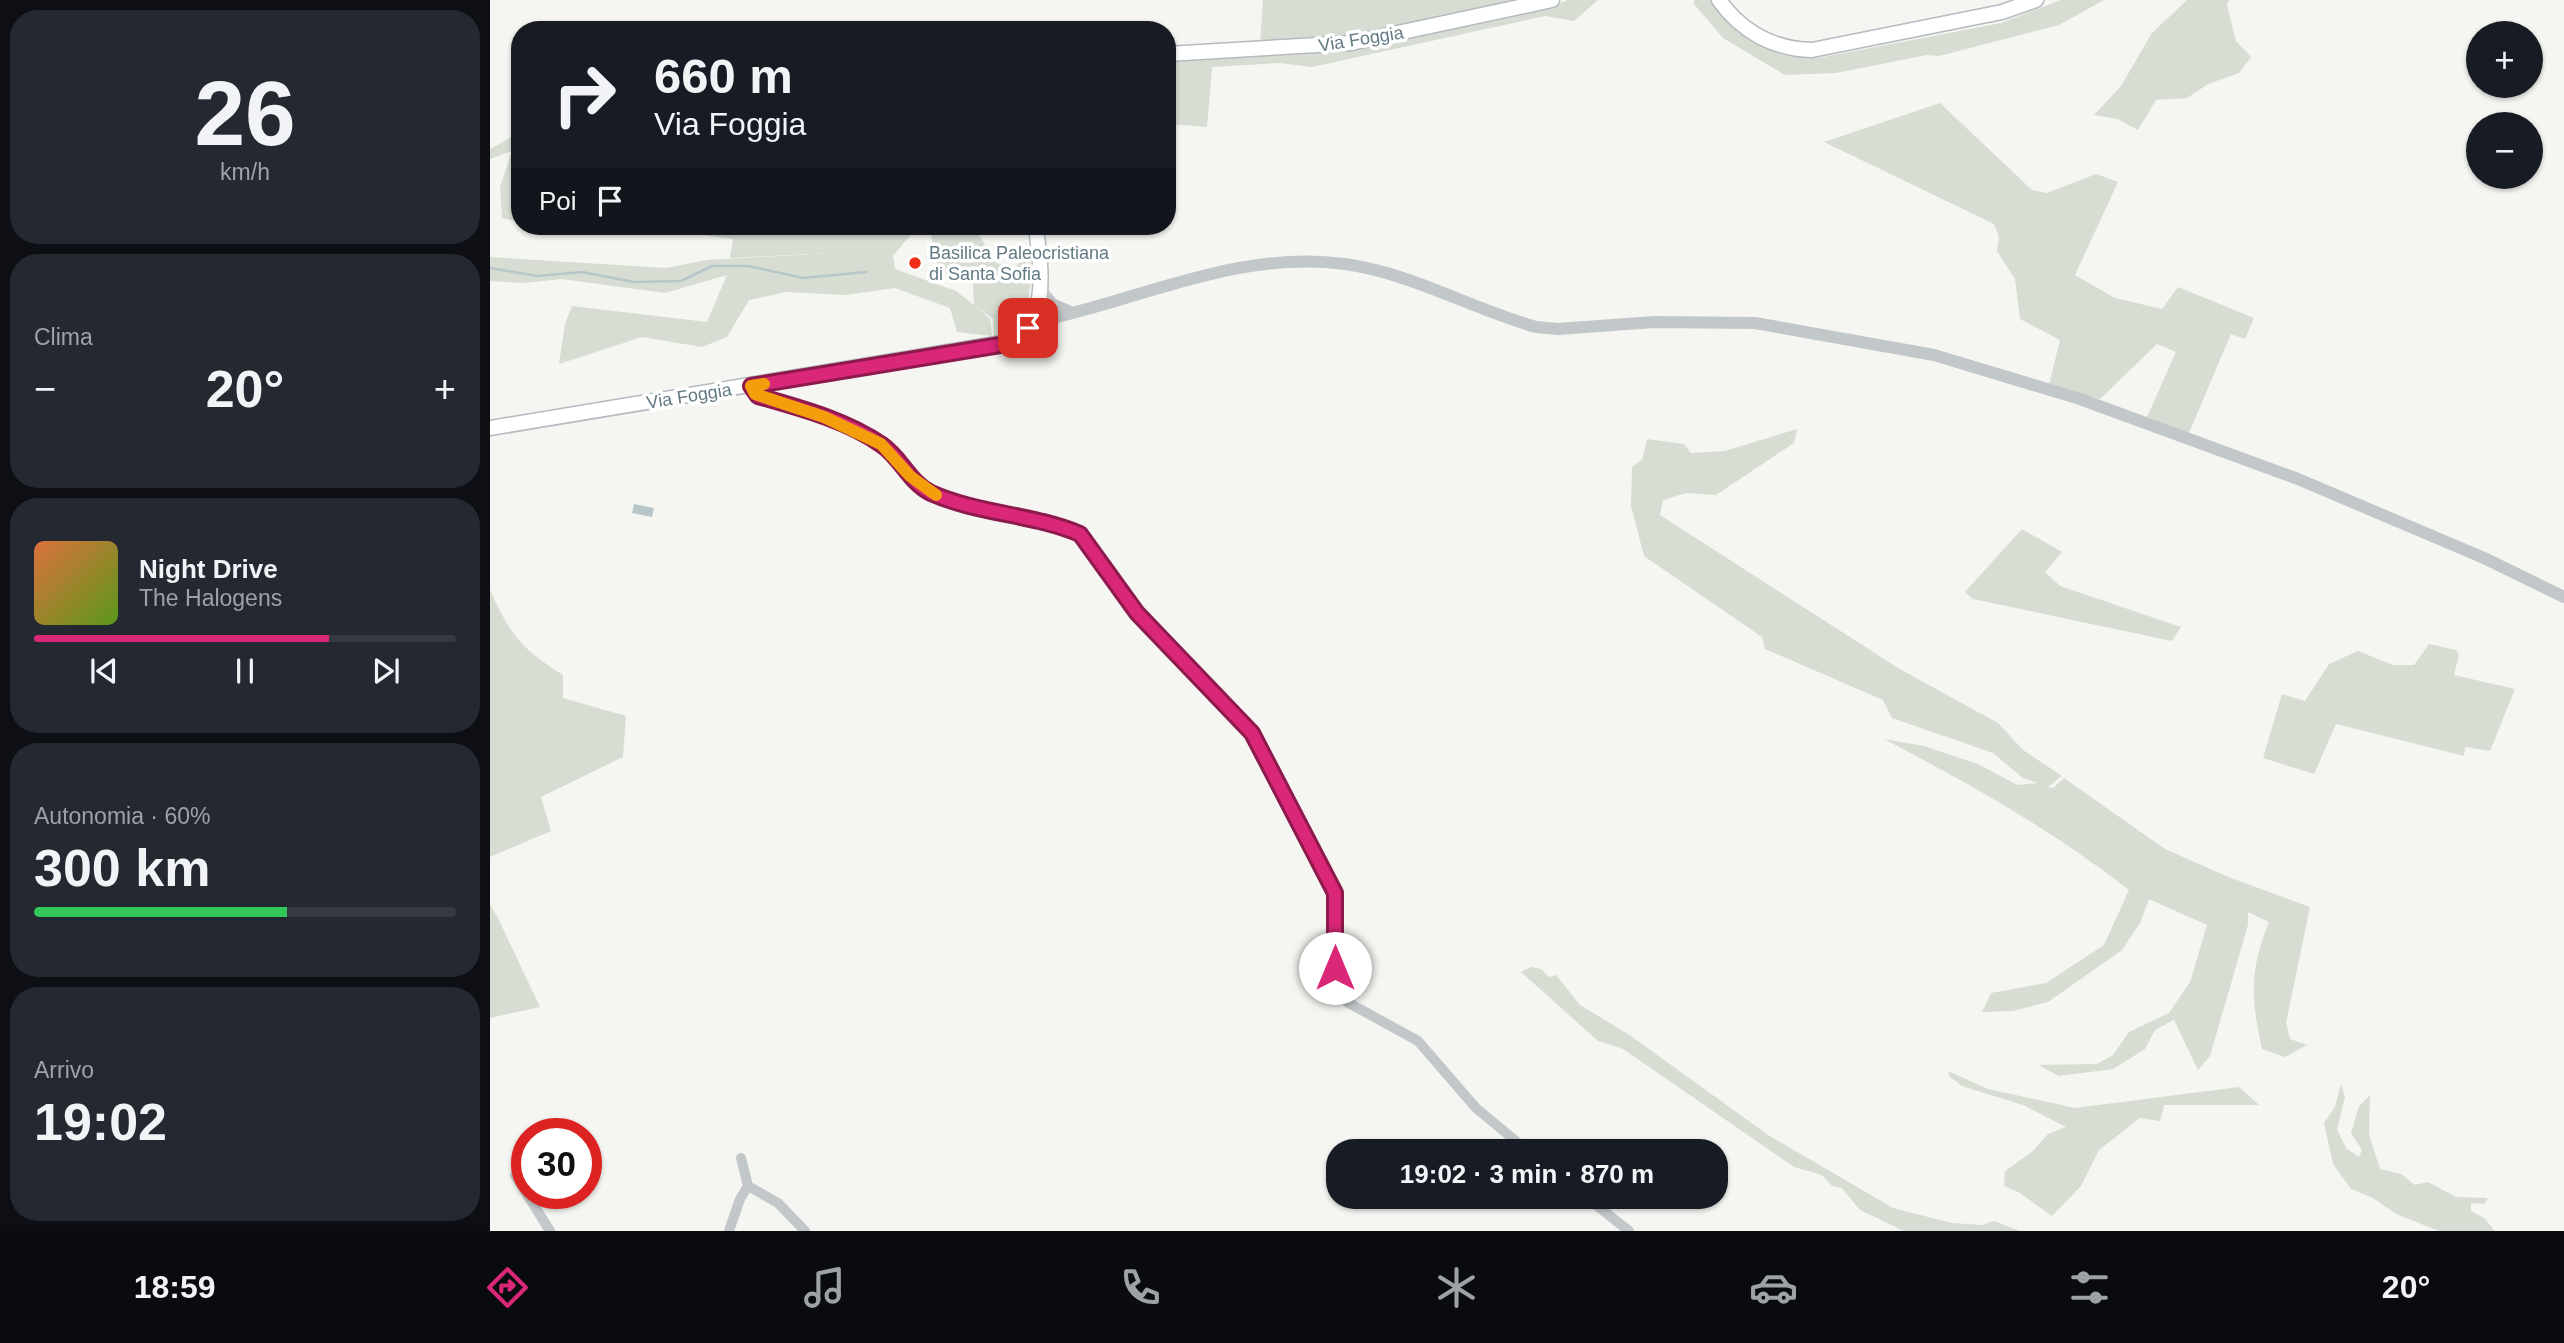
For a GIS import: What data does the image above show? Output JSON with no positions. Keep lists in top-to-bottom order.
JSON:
{
  "streets": {
    "main road": ["Via Foggia"]
  },
  "places": ["Basilica Paleocristiana di Santa Sofia"],
  "page": {
    "tile": [
      ["26", "km/h"],
      "Clima",
      ["Autonomia · 60%", "300 km"],
      ["Arrivo", "19:02"]
    ],
    "map_buttons": ["+", "−"],
    "turn": ["660 m", "Via Foggia"],
    "then": "Poi",
    "heat": ["−", "20°", "+"],
    "song": ["Night Drive", "The Halogens"],
    "limit": "30",
    "trip": "19:02 · 3 min · 870 m",
    "tabs": ["18:59", "20°"]
  }
}
